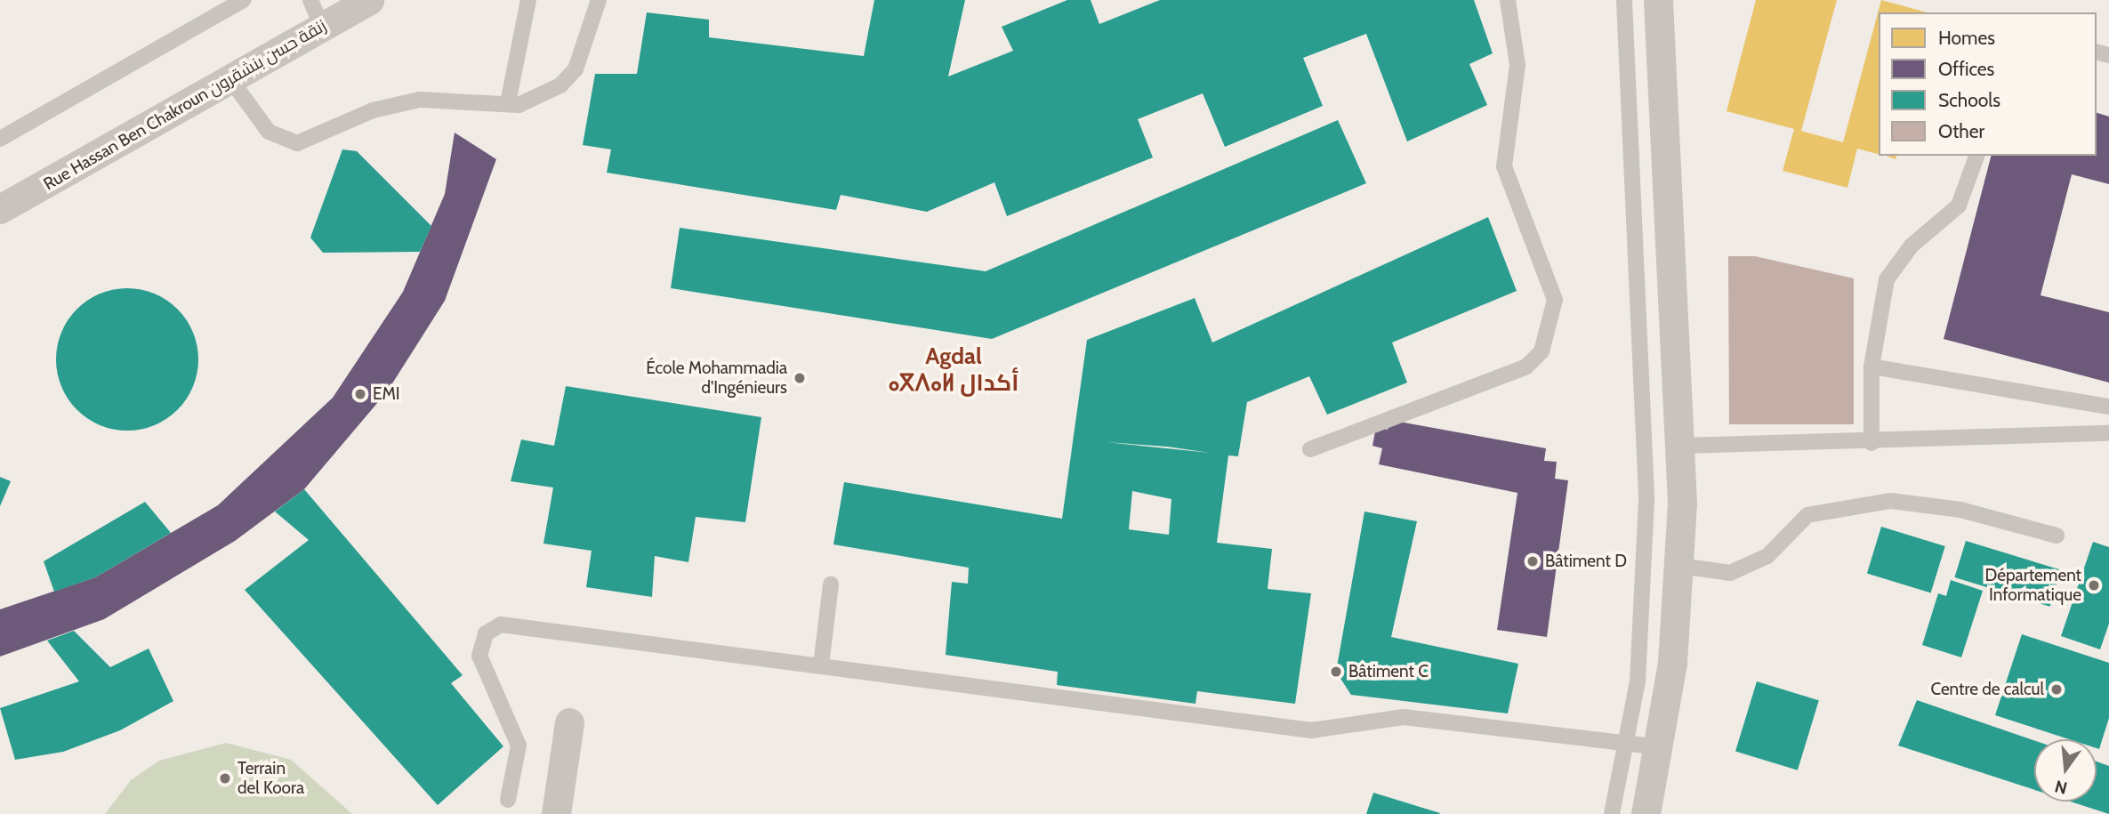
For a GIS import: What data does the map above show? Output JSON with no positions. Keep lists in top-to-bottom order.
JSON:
{
  "streets": {
    "street": ["Rue Hassan Ben Chakroun زنقة حسن بنشقرون"]
  },
  "districts": ["Agdal ⴰⴳⴷⴰⵍ أكدال"],
  "places": [
    "École Mohammadia d'Ingénieurs",
    "EMI",
    "Bâtiment D",
    "Département Informatique",
    "Bâtiment C",
    "Centre de calcul",
    "Terrain del Koora"
  ],
  "legend": [
    "Homes",
    "Offices",
    "Schools",
    "Other"
  ],
  "north": "bottom"
}
